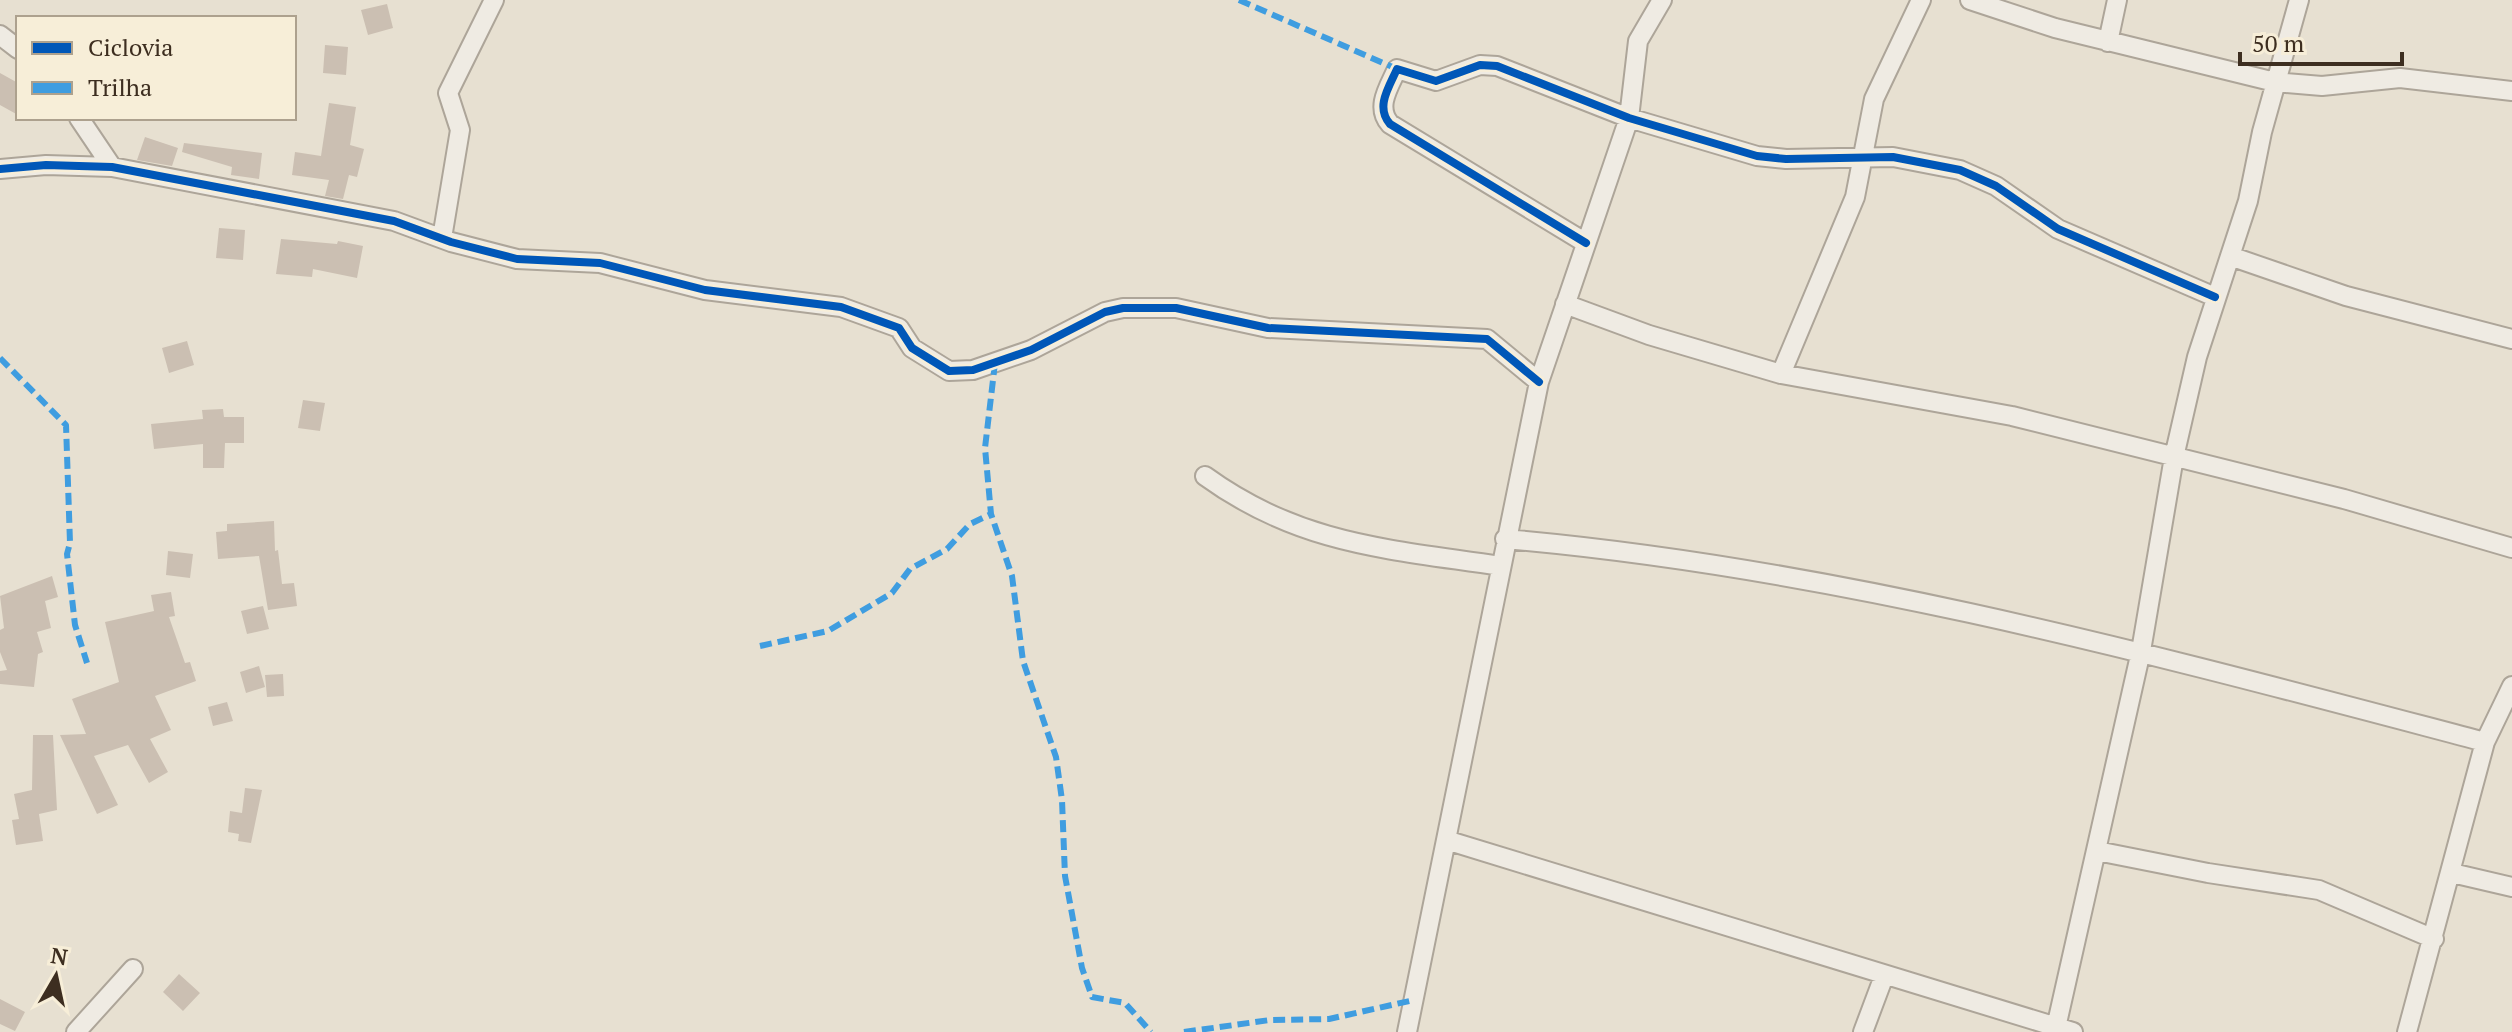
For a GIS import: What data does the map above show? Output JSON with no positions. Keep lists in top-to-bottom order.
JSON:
{
  "legend": ["Ciclovia", "Trilha"],
  "scale_bar": "50 m",
  "north": "top"
}
